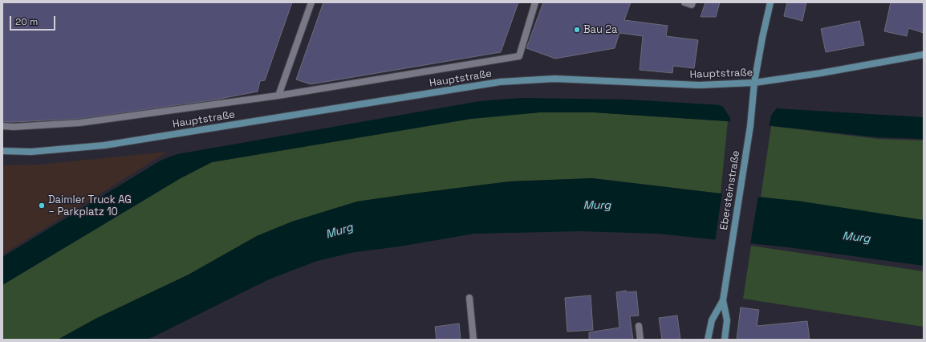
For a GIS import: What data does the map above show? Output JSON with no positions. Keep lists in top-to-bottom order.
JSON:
{
  "streets": {
    "street": ["Hauptstraße", "Ebersteinstraße"]
  },
  "crossings": [
    ["Hauptstraße", "Ebersteinstraße"]
  ],
  "water": ["Murg"],
  "places": ["Bau 2a", "Daimler Truck AG − Parkplatz 10"],
  "scale_bar": "20 m"
}
